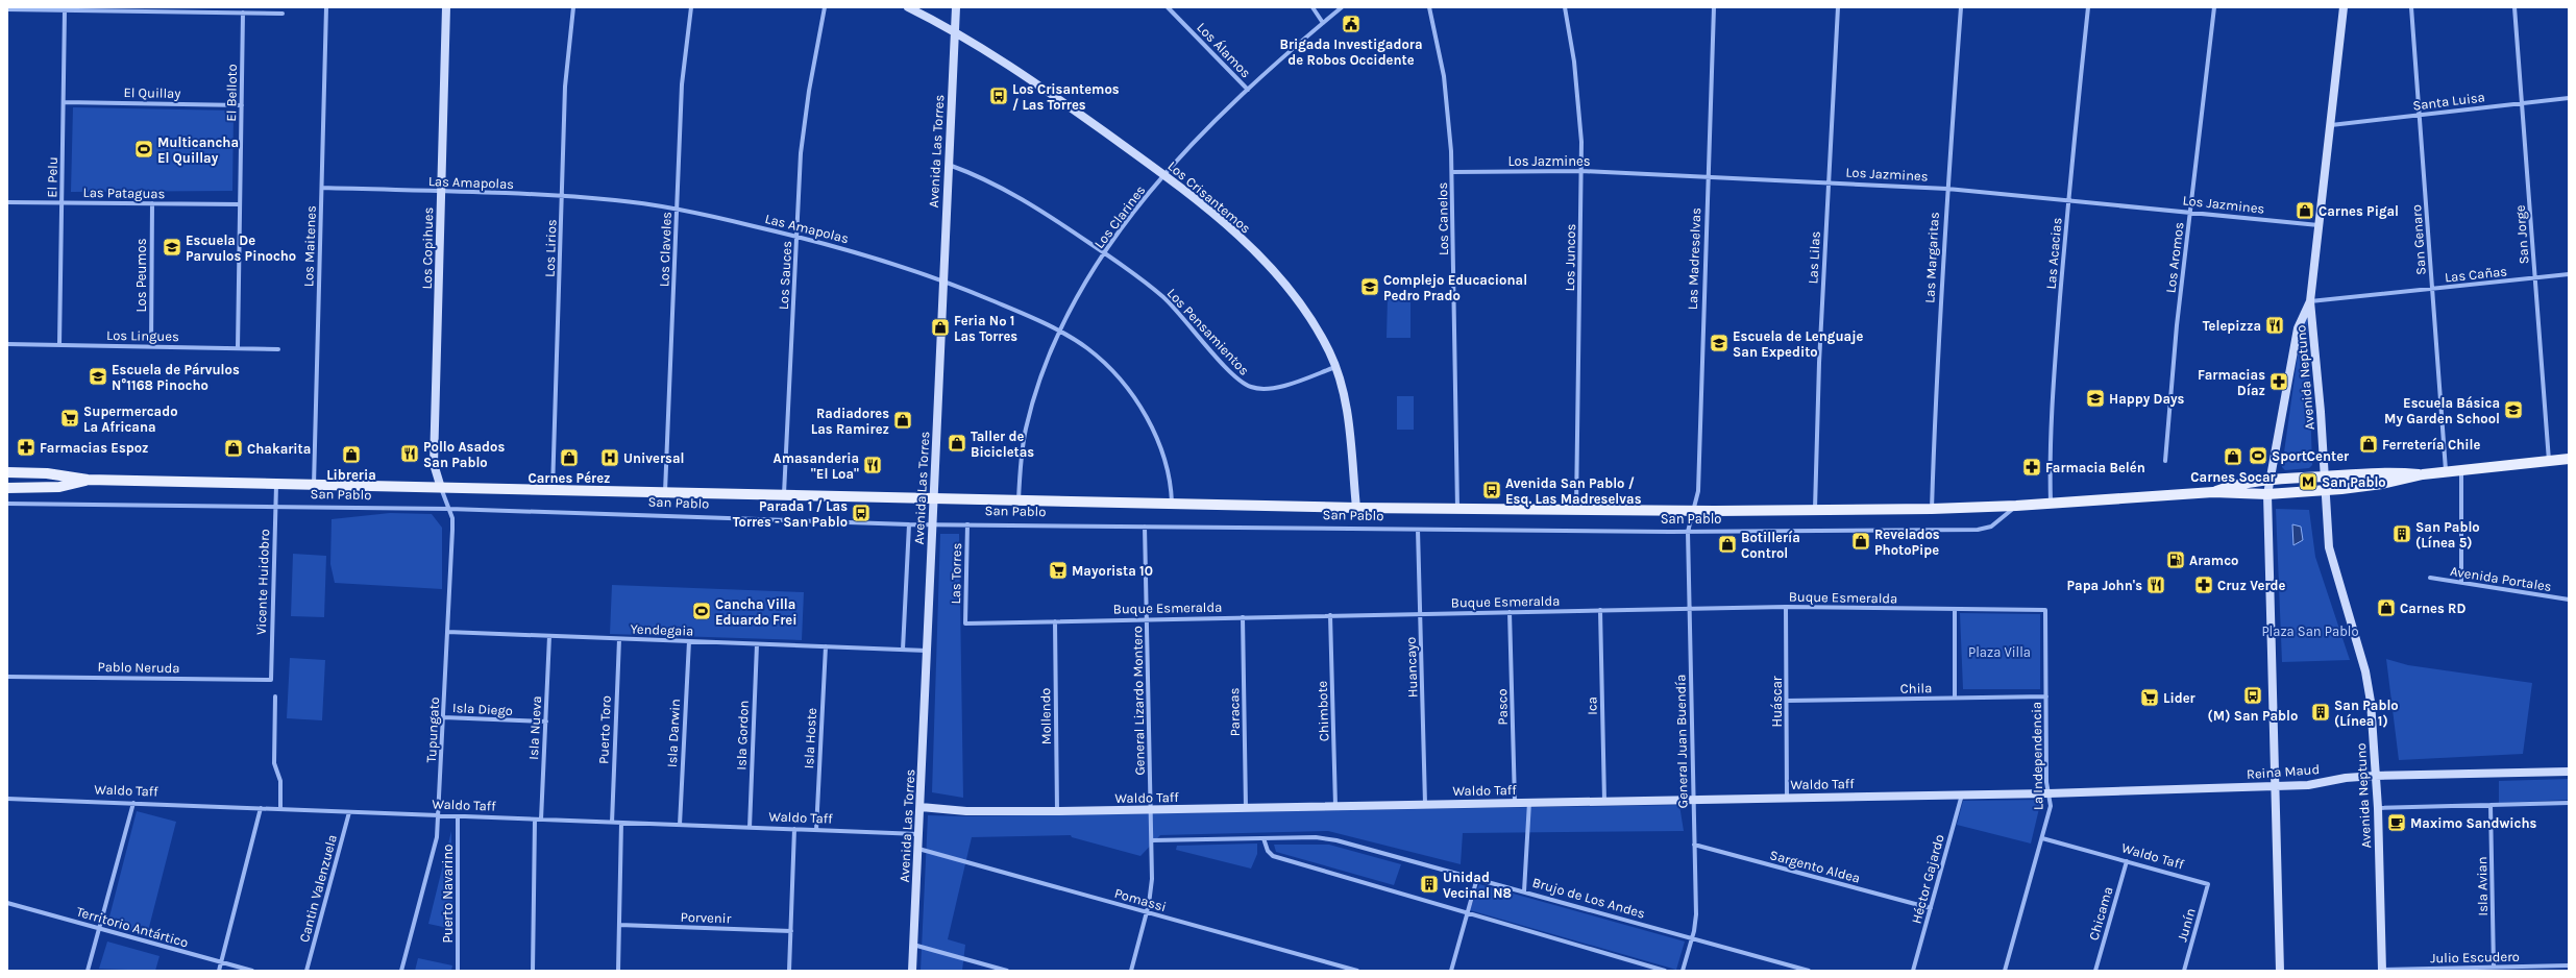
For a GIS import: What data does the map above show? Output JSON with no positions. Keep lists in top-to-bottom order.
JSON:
{
  "streets": {
    "main road": ["San Pablo"],
    "street": [
      "Los Álamos",
      "El Quillay",
      "El Belloto",
      "Santa Luisa",
      "Avenida Las Torres",
      "Los Jazmines",
      "El Pelu",
      "Las Amapolas",
      "Las Pataguas",
      "Los Crisantemos",
      "Los Clarines",
      "Los Canelos",
      "San Jorge",
      "San Genaro",
      "Los Maitenes",
      "Los Copihues",
      "Los Lirios",
      "Los Claveles",
      "Las Acacias",
      "Los Juncos",
      "Las Lilas",
      "Las Margaritas",
      "Los Aromos",
      "Las Madreselvas",
      "Las Cañas",
      "Los Peumos",
      "Los Sauces",
      "Los Pensamientos",
      "Los Lingues",
      "Avenida Neptuno",
      "Las Torres",
      "Avenida Portales",
      "Vicente Huidobro",
      "Buque Esmeralda",
      "Yendegaia",
      "Pablo Neruda",
      "Huancayo",
      "Chila",
      "General Lizardo Montero",
      "Huáscar",
      "Ica",
      "Pasco",
      "Isla Diego",
      "Chimbote",
      "Paracas",
      "Mollendo",
      "Isla Nueva",
      "Tupungato",
      "Puerto Toro",
      "Isla Darwin",
      "Isla Gordon",
      "Isla Hoste",
      "General Juan Buendía",
      "La Independencia",
      "Reina Maud",
      "Waldo Taff",
      "Sargento Aldea",
      "Héctor Gajardo",
      "Isla Avian",
      "Cantin Valenzuela",
      "Puerto Navarino",
      "Brujo de Los Andes",
      "Pomassi",
      "Chicama",
      "Porvenir",
      "Junín",
      "Territorio Antártico",
      "Julio Escudero"
    ]
  },
  "crossings": [
    ["Los Álamos", "Los Clarines"],
    ["El Quillay", "El Belloto"],
    ["El Quillay", "El Pelu"],
    ["El Belloto", "Las Pataguas"],
    ["El Belloto", "Los Lingues"],
    ["Santa Luisa", "San Jorge"],
    ["Santa Luisa", "San Genaro"],
    ["Santa Luisa", "Avenida Neptuno"],
    ["Avenida Las Torres", "Las Amapolas"],
    ["Avenida Las Torres", "Los Crisantemos"],
    ["Avenida Las Torres", "Los Pensamientos"],
    ["Avenida Las Torres", "San Pablo"],
    ["Avenida Las Torres", "Yendegaia"],
    ["Avenida Las Torres", "Waldo Taff"],
    ["Avenida Las Torres", "Pomassi"],
    ["Los Jazmines", "Los Canelos"],
    ["Los Jazmines", "Las Acacias"],
    ["Los Jazmines", "Los Juncos"],
    ["Los Jazmines", "Las Lilas"],
    ["Los Jazmines", "Las Margaritas"],
    ["Los Jazmines", "Los Aromos"],
    ["Los Jazmines", "Las Madreselvas"],
    ["Los Jazmines", "Avenida Neptuno"],
    ["El Pelu", "Las Pataguas"],
    ["El Pelu", "Los Lingues"],
    ["Las Amapolas", "Los Clarines"],
    ["Las Amapolas", "Los Maitenes"],
    ["Las Amapolas", "Los Copihues"],
    ["Las Amapolas", "Los Lirios"],
    ["Las Amapolas", "Los Claveles"],
    ["Las Amapolas", "Los Sauces"],
    ["Las Amapolas", "San Pablo"],
    ["Las Pataguas", "Los Peumos"],
    ["Los Crisantemos", "Los Clarines"],
    ["Los Crisantemos", "Los Pensamientos"],
    ["Los Crisantemos", "San Pablo"],
    ["Los Clarines", "Los Pensamientos"],
    ["Los Clarines", "San Pablo"],
    ["Los Canelos", "San Pablo"],
    ["San Jorge", "Las Cañas"],
    ["San Jorge", "San Pablo"],
    ["San Genaro", "Las Cañas"],
    ["San Genaro", "San Pablo"],
    ["Los Maitenes", "San Pablo"],
    ["Los Copihues", "San Pablo"],
    ["Los Copihues", "Tupungato"],
    ["Los Lirios", "San Pablo"],
    ["Los Claveles", "San Pablo"],
    ["Las Acacias", "San Pablo"],
    ["Los Juncos", "San Pablo"],
    ["Las Lilas", "San Pablo"],
    ["Las Margaritas", "San Pablo"],
    ["Las Madreselvas", "San Pablo"],
    ["Las Madreselvas", "General Juan Buendía"],
    ["Las Cañas", "Avenida Neptuno"],
    ["Los Peumos", "Los Lingues"],
    ["Los Sauces", "San Pablo"],
    ["Avenida Neptuno", "San Pablo"],
    ["Avenida Neptuno", "Reina Maud"],
    ["Avenida Neptuno", "Julio Escudero"],
    ["San Pablo", "Las Torres"],
    ["San Pablo", "Vicente Huidobro"],
    ["San Pablo", "Huancayo"],
    ["San Pablo", "General Lizardo Montero"],
    ["San Pablo", "Tupungato"],
    ["San Pablo", "General Juan Buendía"],
    ["Las Torres", "Buque Esmeralda"],
    ["Vicente Huidobro", "Pablo Neruda"],
    ["Buque Esmeralda", "Huancayo"],
    ["Buque Esmeralda", "General Lizardo Montero"],
    ["Buque Esmeralda", "Huáscar"],
    ["Buque Esmeralda", "Ica"],
    ["Buque Esmeralda", "Pasco"],
    ["Buque Esmeralda", "Chimbote"],
    ["Buque Esmeralda", "Paracas"],
    ["Buque Esmeralda", "Mollendo"],
    ["Buque Esmeralda", "General Juan Buendía"],
    ["Buque Esmeralda", "La Independencia"],
    ["Yendegaia", "Isla Nueva"],
    ["Yendegaia", "Tupungato"],
    ["Yendegaia", "Puerto Toro"],
    ["Yendegaia", "Isla Darwin"],
    ["Yendegaia", "Isla Gordon"],
    ["Yendegaia", "Isla Hoste"],
    ["Huancayo", "Waldo Taff"],
    ["Chila", "Huáscar"],
    ["Chila", "La Independencia"],
    ["General Lizardo Montero", "Waldo Taff"],
    ["General Lizardo Montero", "Brujo de Los Andes"],
    ["General Lizardo Montero", "Pomassi"],
    ["Huáscar", "Waldo Taff"],
    ["Ica", "Waldo Taff"],
    ["Pasco", "Waldo Taff"],
    ["Isla Diego", "Isla Nueva"],
    ["Isla Diego", "Tupungato"],
    ["Chimbote", "Waldo Taff"],
    ["Paracas", "Waldo Taff"],
    ["Mollendo", "Waldo Taff"],
    ["Isla Nueva", "Waldo Taff"],
    ["Tupungato", "Waldo Taff"],
    ["Puerto Toro", "Waldo Taff"],
    ["Isla Darwin", "Waldo Taff"],
    ["Isla Gordon", "Waldo Taff"],
    ["Isla Hoste", "Waldo Taff"],
    ["General Juan Buendía", "Waldo Taff"],
    ["General Juan Buendía", "Sargento Aldea"],
    ["General Juan Buendía", "Brujo de Los Andes"],
    ["La Independencia", "Reina Maud"],
    ["La Independencia", "Waldo Taff"],
    ["Reina Maud", "Waldo Taff"],
    ["Waldo Taff", "Héctor Gajardo"],
    ["Waldo Taff", "Cantin Valenzuela"],
    ["Waldo Taff", "Puerto Navarino"],
    ["Waldo Taff", "Chicama"],
    ["Waldo Taff", "Junín"],
    ["Sargento Aldea", "Héctor Gajardo"],
    ["Isla Avian", "Julio Escudero"]
  ],
  "parks": ["Plaza San Pablo", "Plaza Villa"],
  "places": {
    "public building": ["Brigada Investigadora de Robos Occidente"],
    "bus stop": [
      "Los Crisantemos / Las Torres",
      "Avenida San Pablo / Esq. Las Madreselvas",
      "Parada 1 / Las Torres - San Pablo",
      "(M) San Pablo"
    ],
    "sports": ["Multicancha El Quillay", "SportCenter", "Cancha Villa Eduardo Frei"],
    "shop": [
      "Carnes Pigal",
      "Feria Nº 1 Las Torres",
      "Radiadores Las Ramirez",
      "Taller de Bicicletas",
      "Ferretería Chile",
      "Chakarita",
      "Libreria",
      "Carnes Socar",
      "Carnes Pérez",
      "Revelados PhotoPipe",
      "Botillería Control",
      "Carnes RD"
    ],
    "school or university": [
      "Escuela De Parvulos Pinocho",
      "Complejo Educacional Pedro Prado",
      "Escuela de Lenguaje San Expedito",
      "Escuela de Párvulos N°1168 Pinocho",
      "Happy Days",
      "Escuela Básica My Garden School"
    ],
    "restaurant": [
      "Telepizza",
      "Pollo Asados San Pablo",
      "Amasanderia \"El Loa\"",
      "Papa John's"
    ],
    "pharmacy": [
      "Farmacias Díaz",
      "Farmacias Espoz",
      "Farmacia Belén",
      "Cruz Verde"
    ],
    "supermarket": ["Supermercado La Africana", "Mayorista 10", "Lider"],
    "hospital": ["Universal"],
    "metro station": ["San Pablo"],
    "building": ["San Pablo (Línea 5)", "San Pablo (Línea 1)", "Unidad Vecinal N8"],
    "fuel station": ["Aramco"],
    "cafe": ["Maximo Sandwichs"]
  }
}
